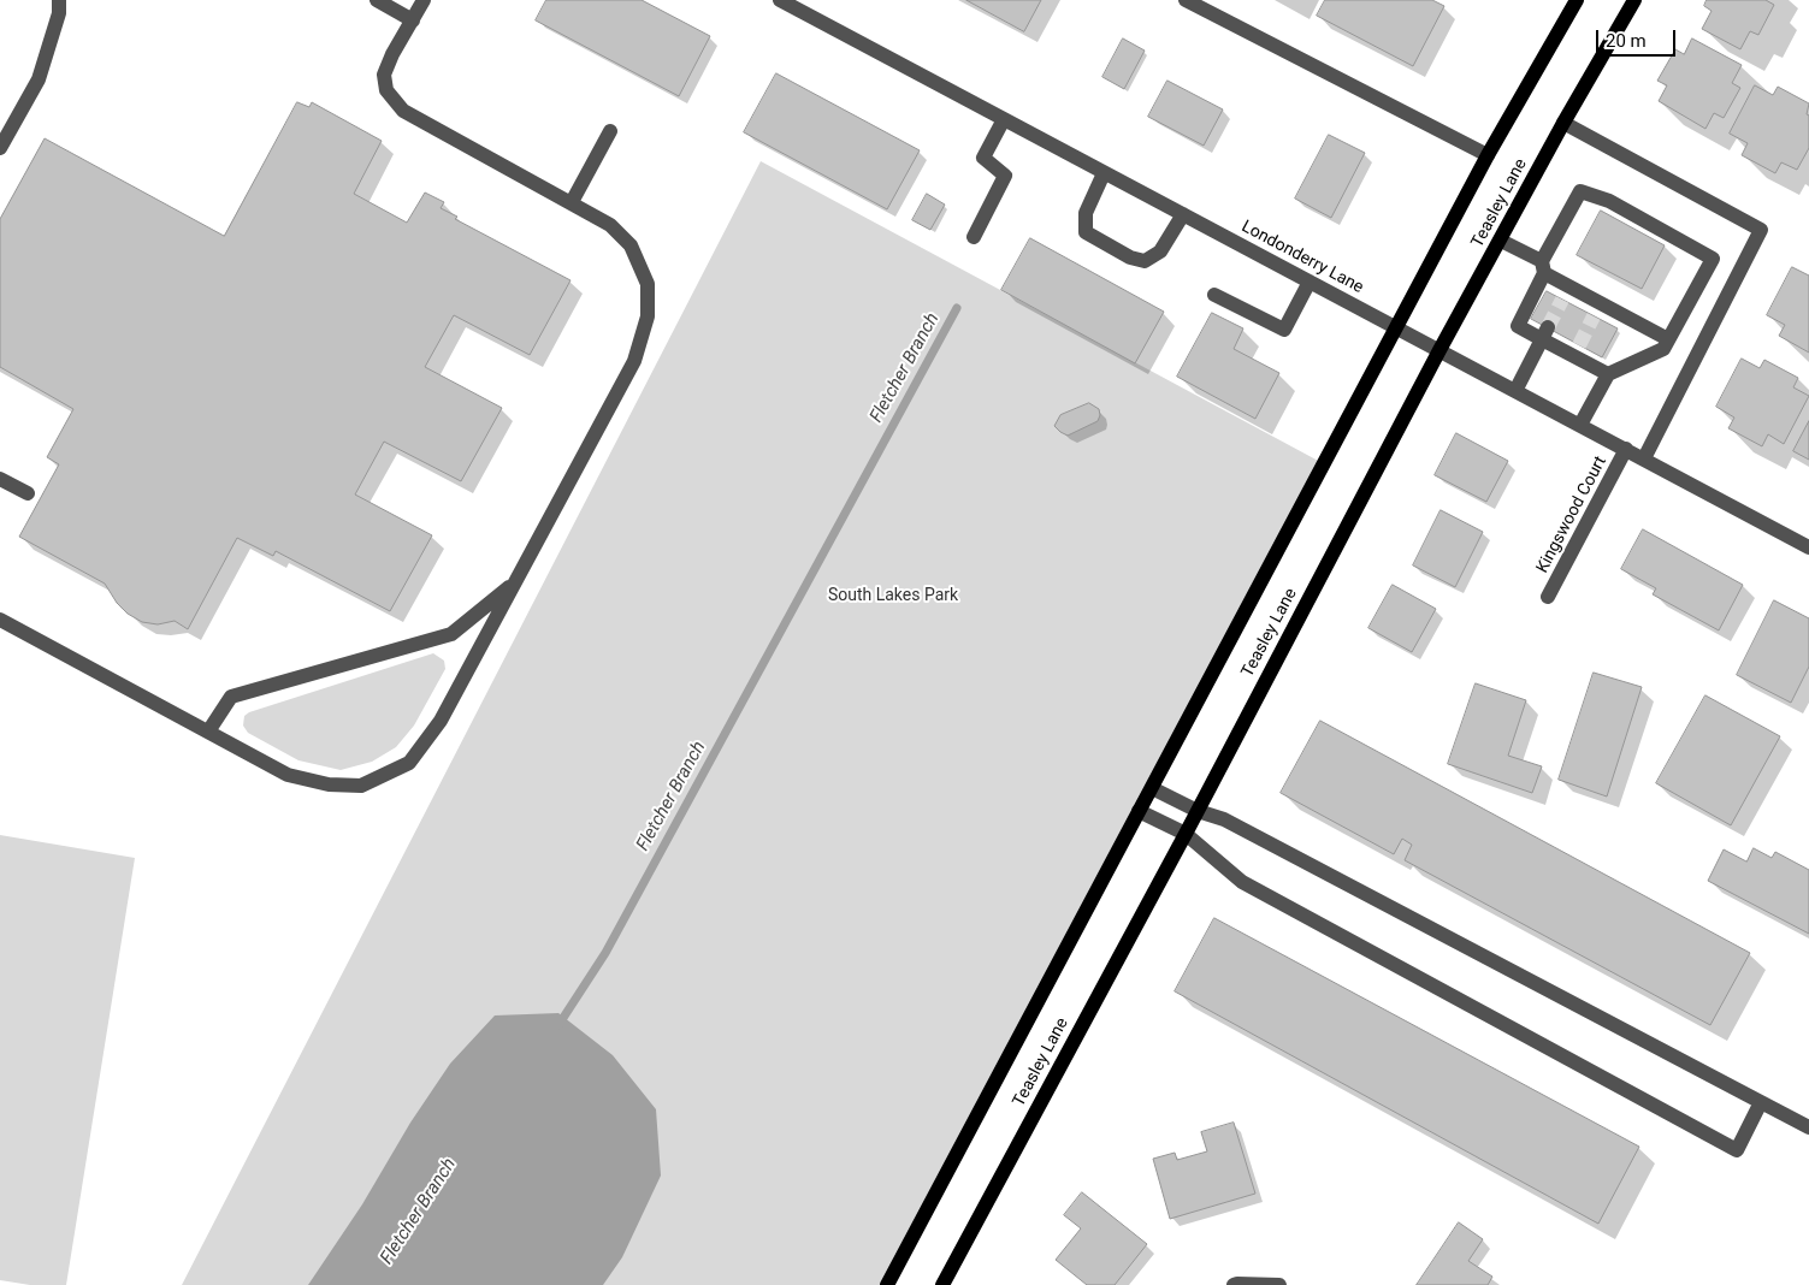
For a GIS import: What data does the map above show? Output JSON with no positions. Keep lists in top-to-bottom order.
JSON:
{
  "streets": {
    "main road": ["Teasley Lane"],
    "street": ["Londonderry Lane", "Kingswood Court"]
  },
  "crossings": [
    ["Teasley Lane", "Londonderry Lane"],
    ["Londonderry Lane", "Kingswood Court"]
  ],
  "water": ["Fletcher Branch"],
  "parks": ["South Lakes Park"],
  "scale_bar": "20 m"
}
